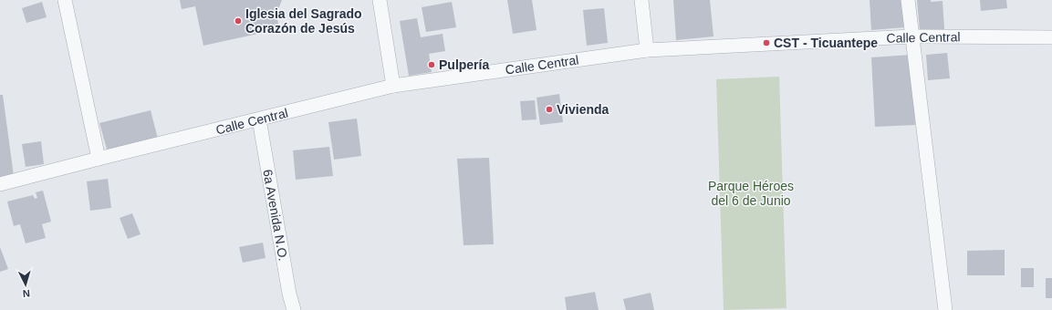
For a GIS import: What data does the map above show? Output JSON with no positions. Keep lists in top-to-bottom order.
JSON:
{
  "streets": {
    "street": ["Calle Central", "6a Avenida N.O."]
  },
  "crossings": [
    ["Calle Central", "6a Avenida N.O."]
  ],
  "parks": ["Parque Héroes del 6 de Junio"],
  "places": [
    "Iglesia del Sagrado Corazón de Jesús",
    "CST - Ticuantepe",
    "Pulpería",
    "Vivienda"
  ],
  "north": "bottom"
}
